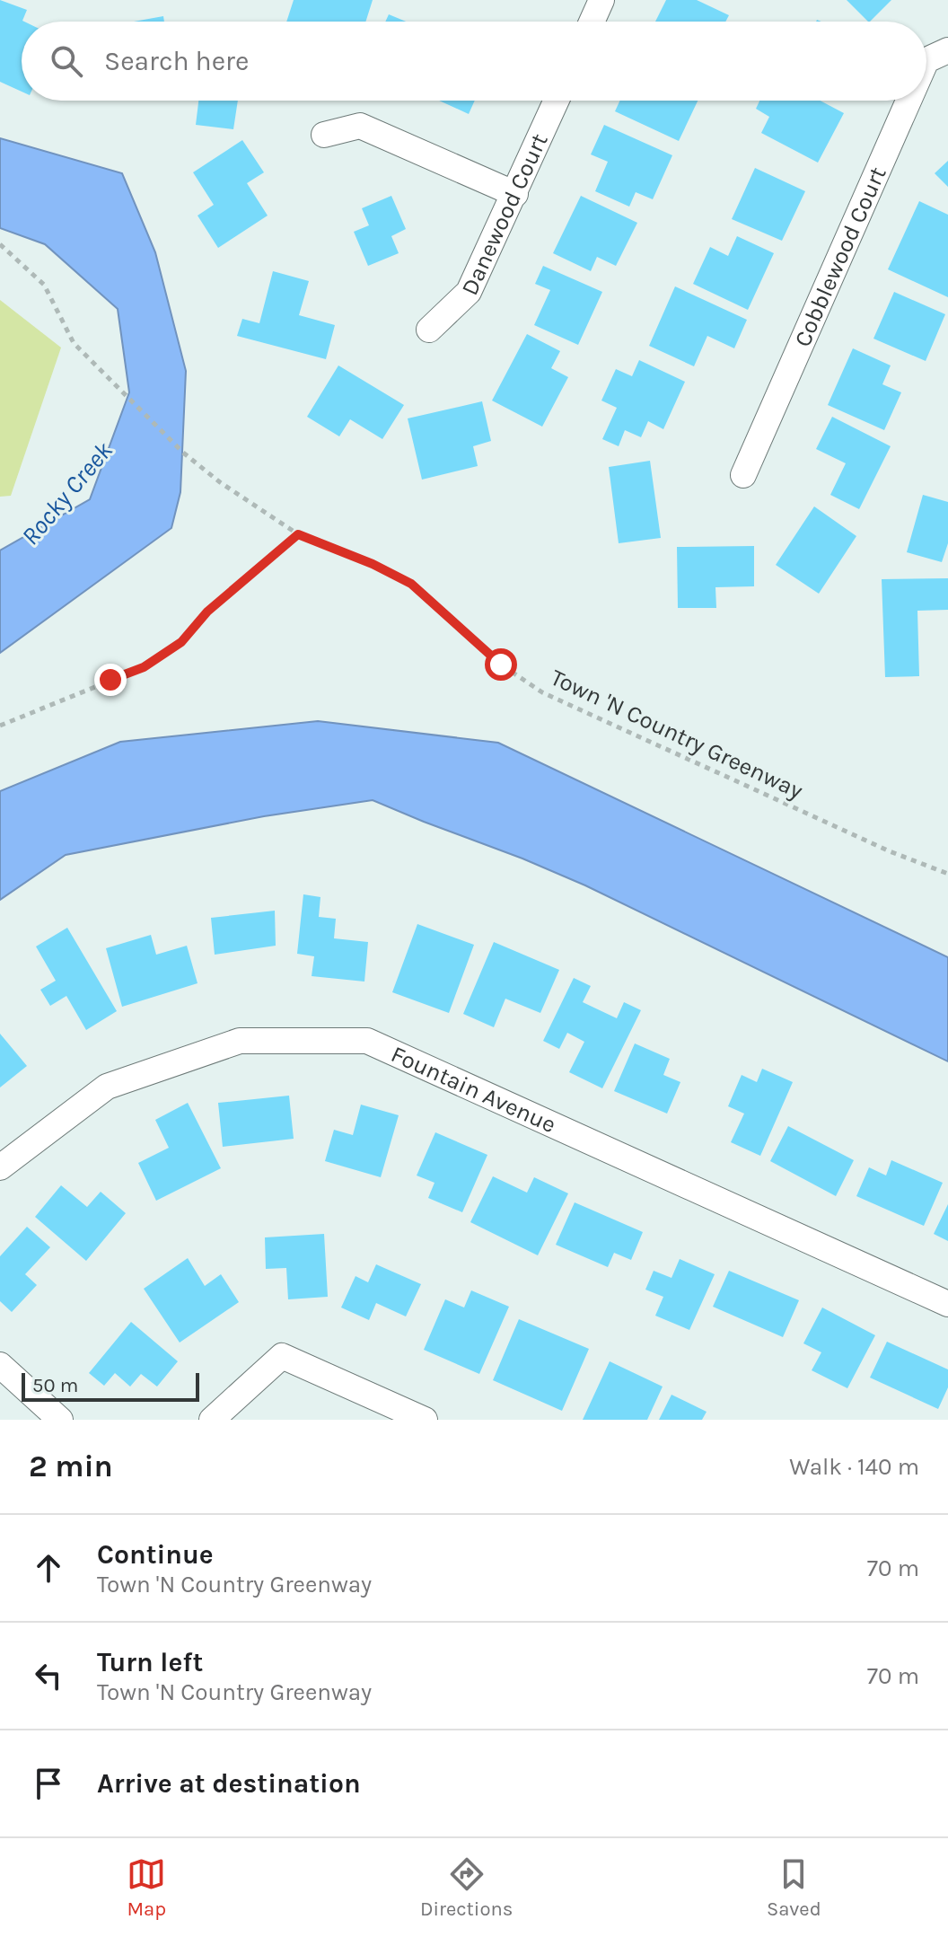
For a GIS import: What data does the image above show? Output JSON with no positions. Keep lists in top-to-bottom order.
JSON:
{
  "streets": {
    "street": ["Danewood Court", "Cobblewood Court", "Fountain Avenue"],
    "path": ["Town 'N Country Greenway"]
  },
  "water": ["Rocky Creek"],
  "scale_bar": "50 m",
  "page": {
    "search": "Search here",
    "scale": "50 m",
    "heading": ["2 min", "Walk · 140 m"],
    "list": [
      ["Continue", "Town 'N Country Greenway", "70 m"],
      ["Turn left", "Town 'N Country Greenway", "70 m"],
      "Arrive at destination"
    ],
    "nav": ["Map", "Directions", "Saved"]
  }
}
